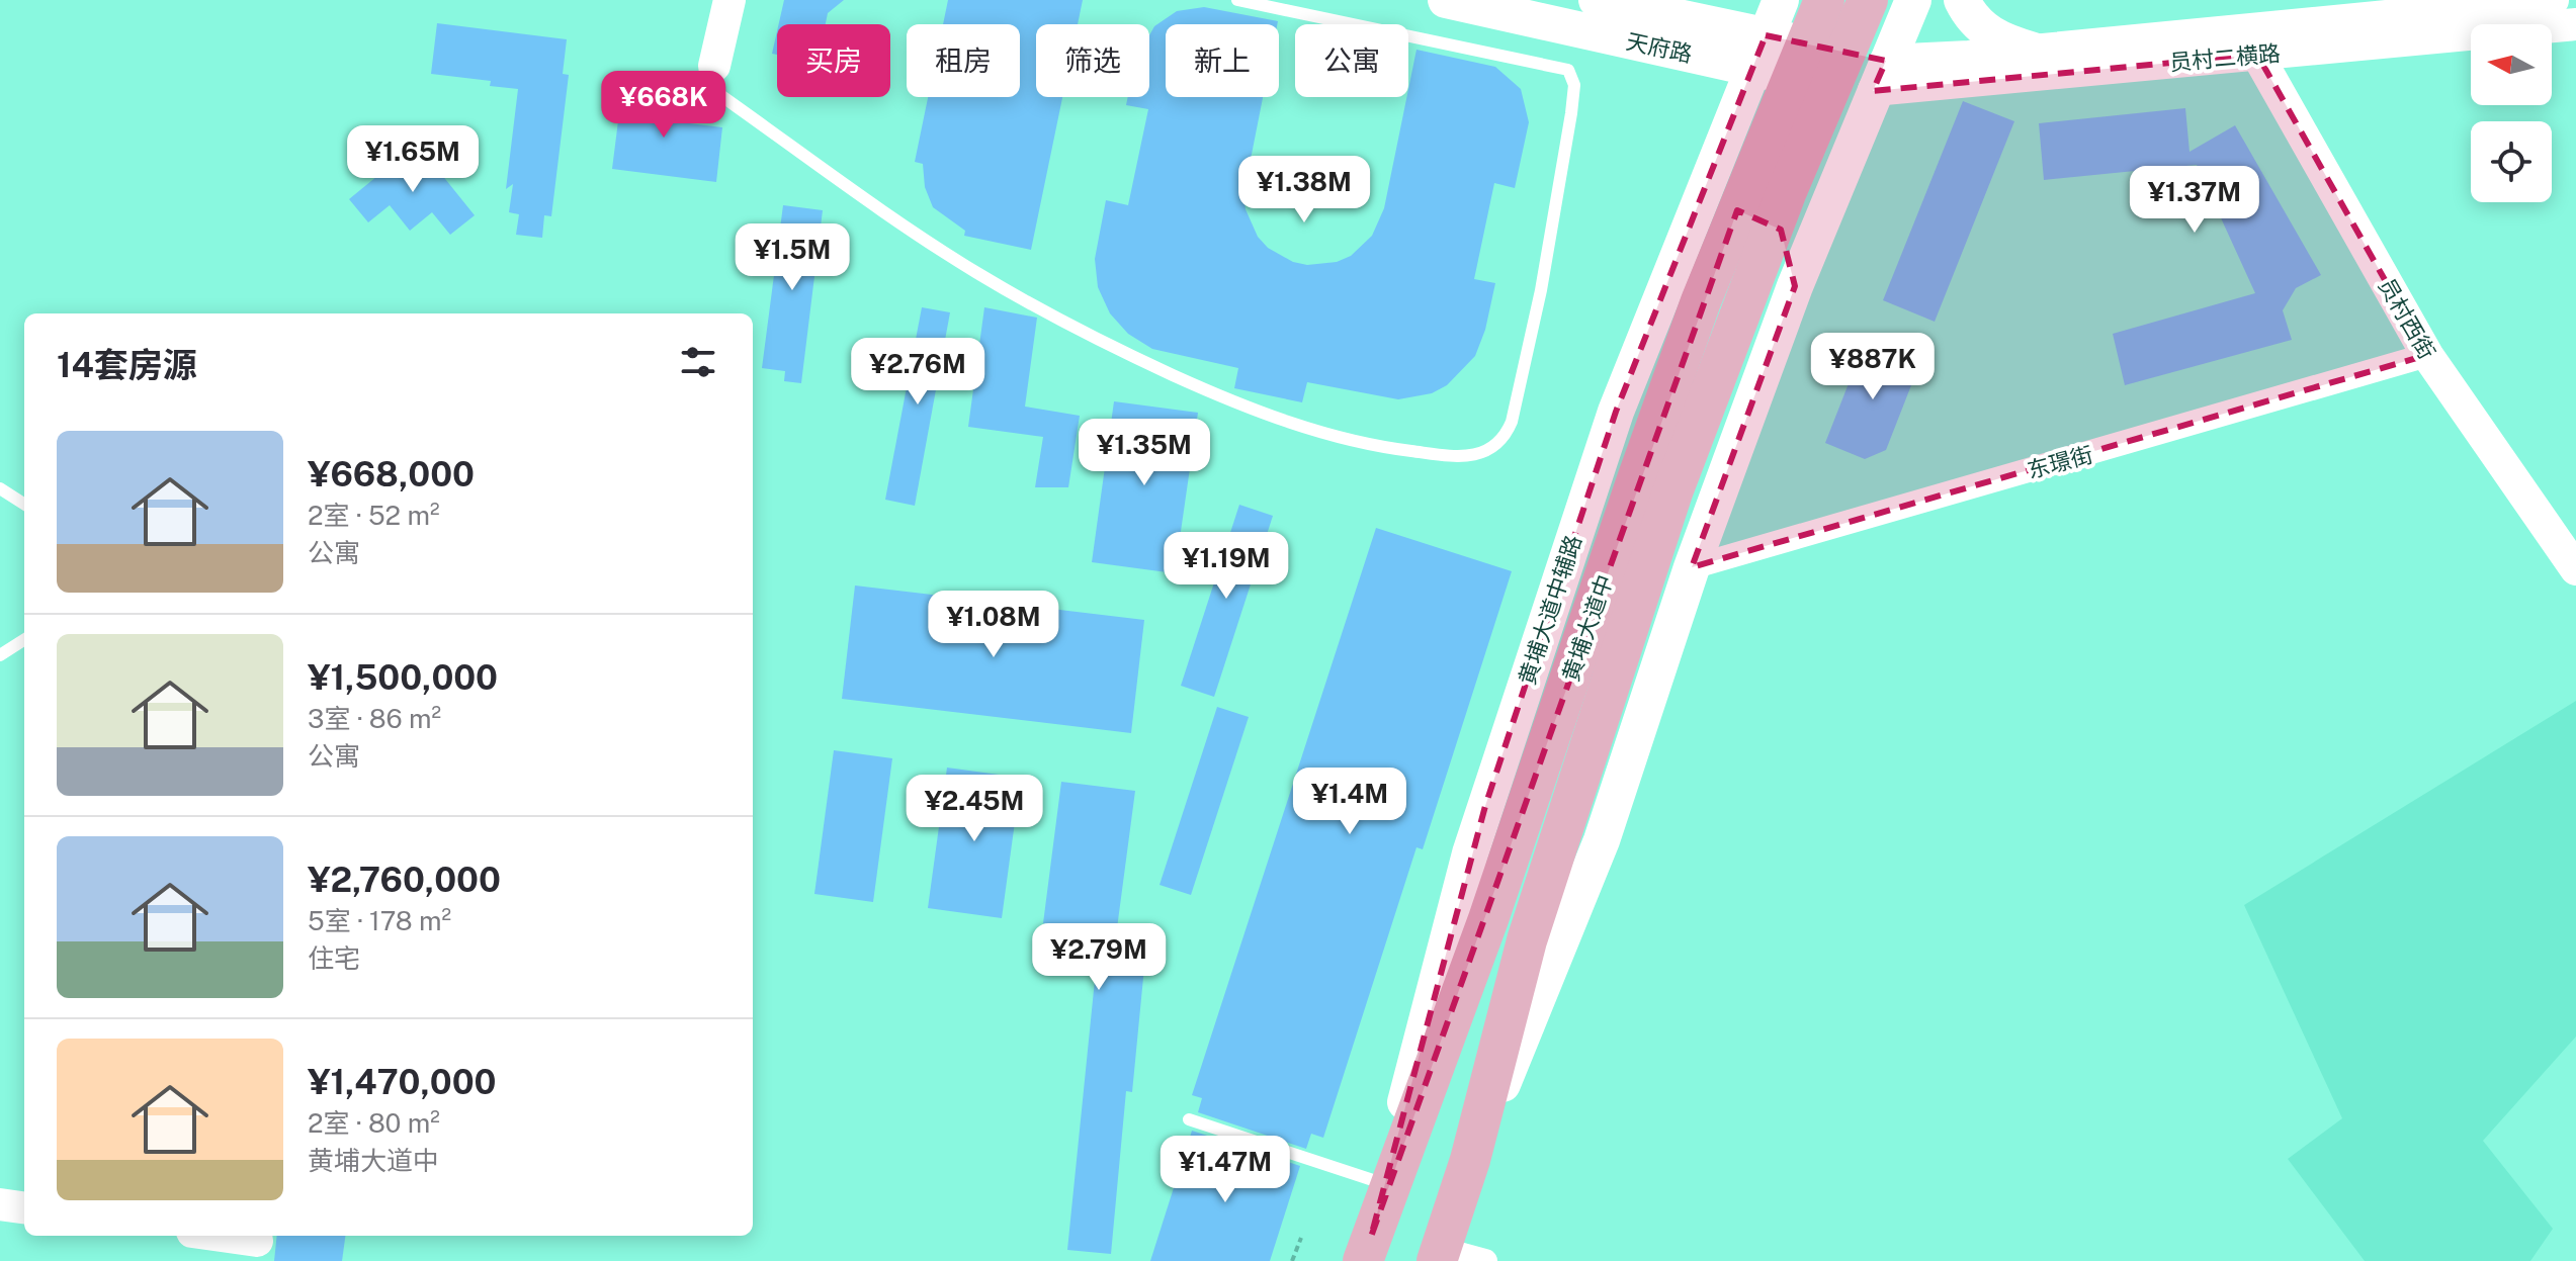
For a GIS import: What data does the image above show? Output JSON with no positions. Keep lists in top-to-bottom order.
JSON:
{
  "streets": {
    "main road": ["天府路", "黄埔大道中辅路", "黄埔大道中"],
    "street": ["员村二横路", "员村西街", "东璟街"]
  },
  "crossings": [
    ["天府路", "员村二横路"],
    ["天府路", "黄埔大道中辅路"],
    ["员村二横路", "员村西街"],
    ["员村西街", "东璟街"],
    ["黄埔大道中辅路", "黄埔大道中"]
  ],
  "north": "left",
  "page": {
    "chip": [
      "买房",
      "租房",
      "筛选",
      "新上",
      "公寓"
    ],
    "price": [
      "¥668K",
      "¥1.65M",
      "¥1.38M",
      "¥1.37M",
      "¥1.5M",
      "¥887K",
      "¥2.76M",
      "¥1.35M",
      "¥1.19M",
      "¥1.08M",
      "¥1.4M",
      "¥2.45M",
      "¥2.79M",
      "¥1.47M"
    ],
    "heading": "14套房源",
    "list": [
      {
        "name": "¥668,000",
        "note": "2室 · 52 m² · 公寓"
      },
      {
        "name": "¥1,500,000",
        "note": "3室 · 86 m² · 公寓"
      },
      {
        "name": "¥2,760,000",
        "note": "5室 · 178 m² · 住宅"
      },
      {
        "name": "¥1,470,000",
        "note": "2室 · 80 m² · 黄埔大道中"
      }
    ]
  }
}
